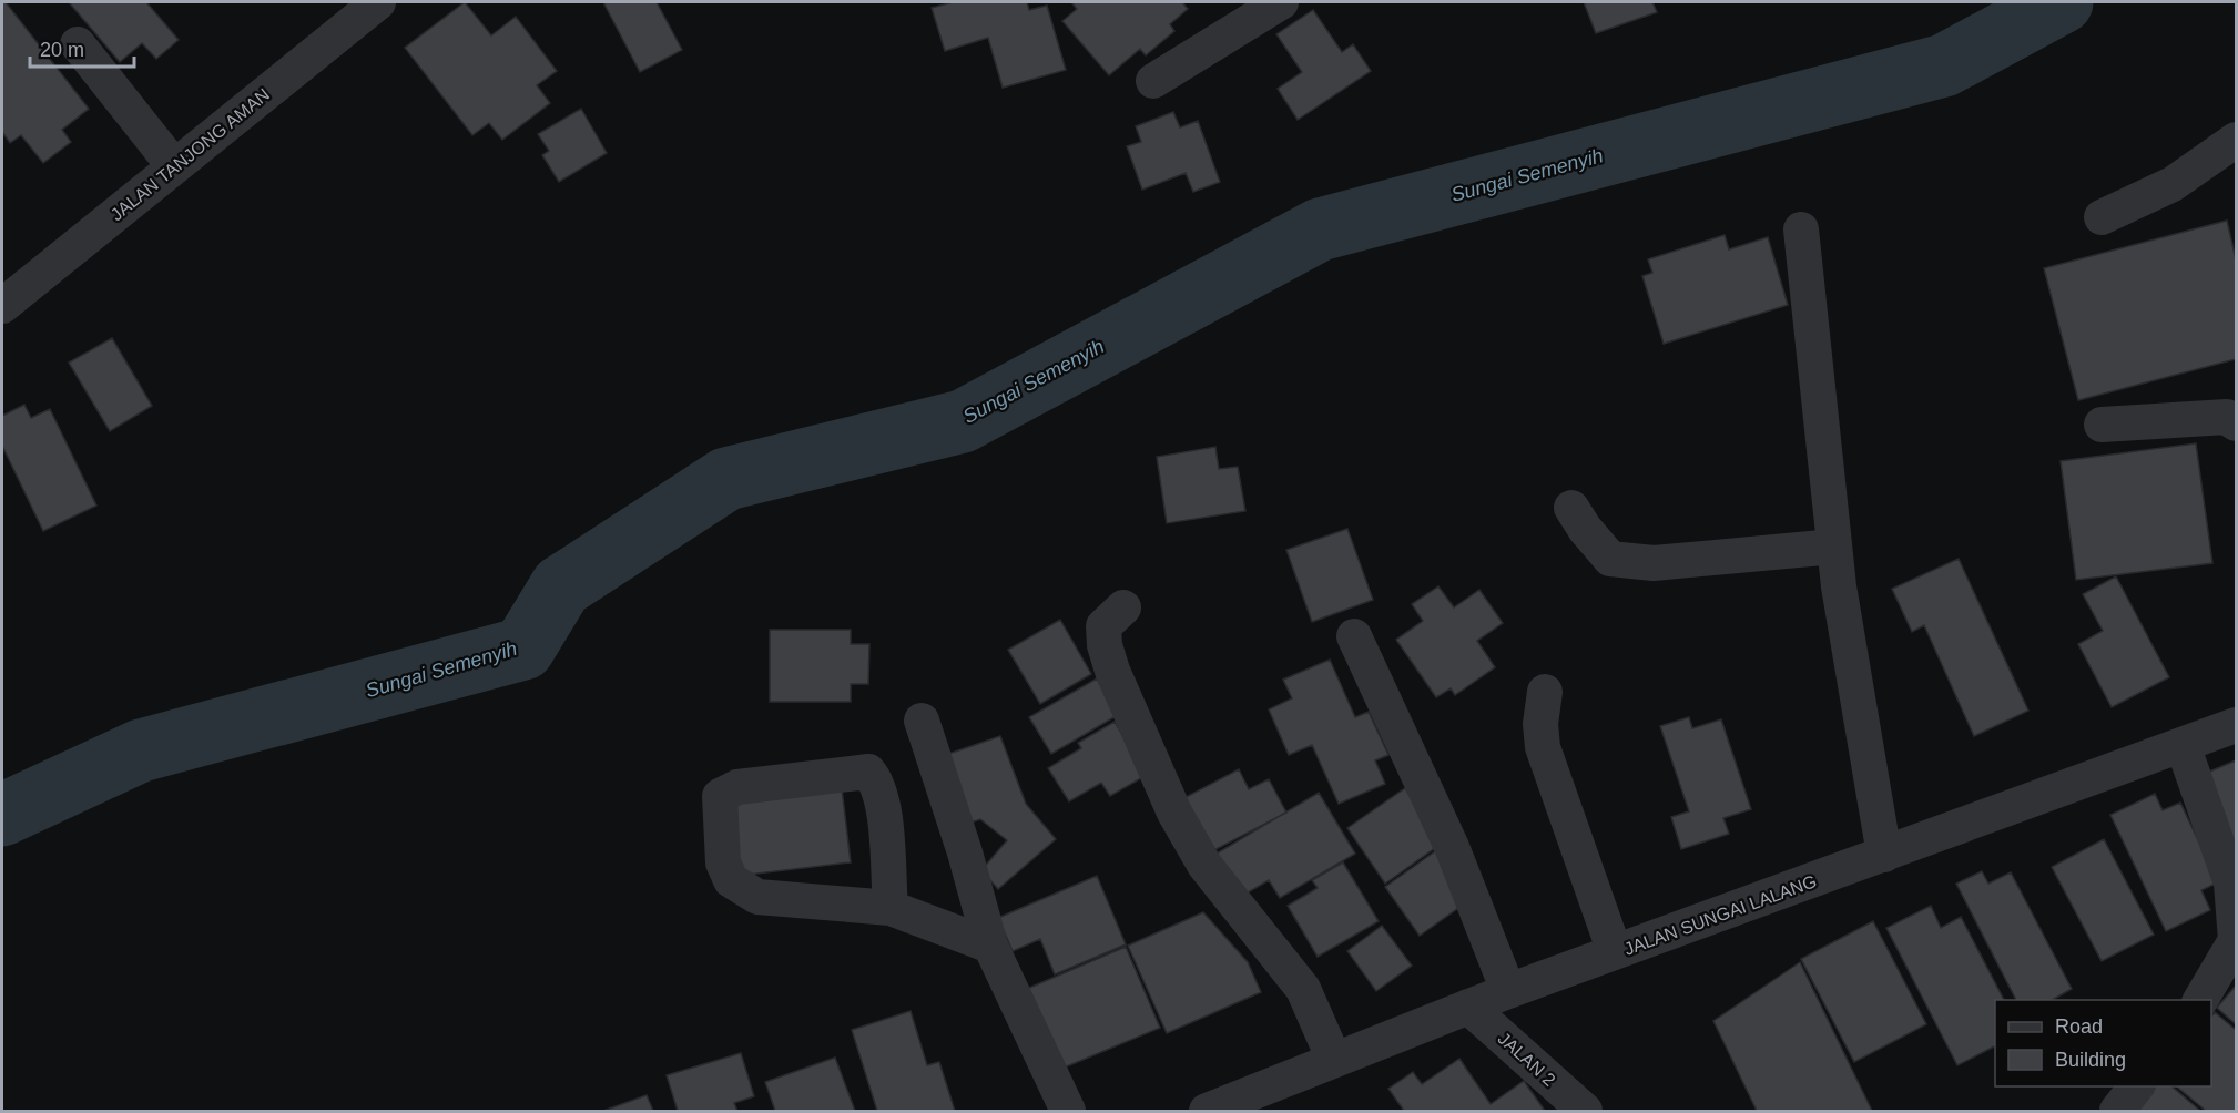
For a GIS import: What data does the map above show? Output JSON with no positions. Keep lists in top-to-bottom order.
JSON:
{
  "streets": {
    "street": ["JALAN TANJONG AMAN", "JALAN SUNGAI LALANG", "JALAN 2"]
  },
  "crossings": [
    ["JALAN SUNGAI LALANG", "JALAN 2"]
  ],
  "water": ["Sungai Semenyih"],
  "legend": ["Road", "Building"],
  "scale_bar": "20 m"
}
